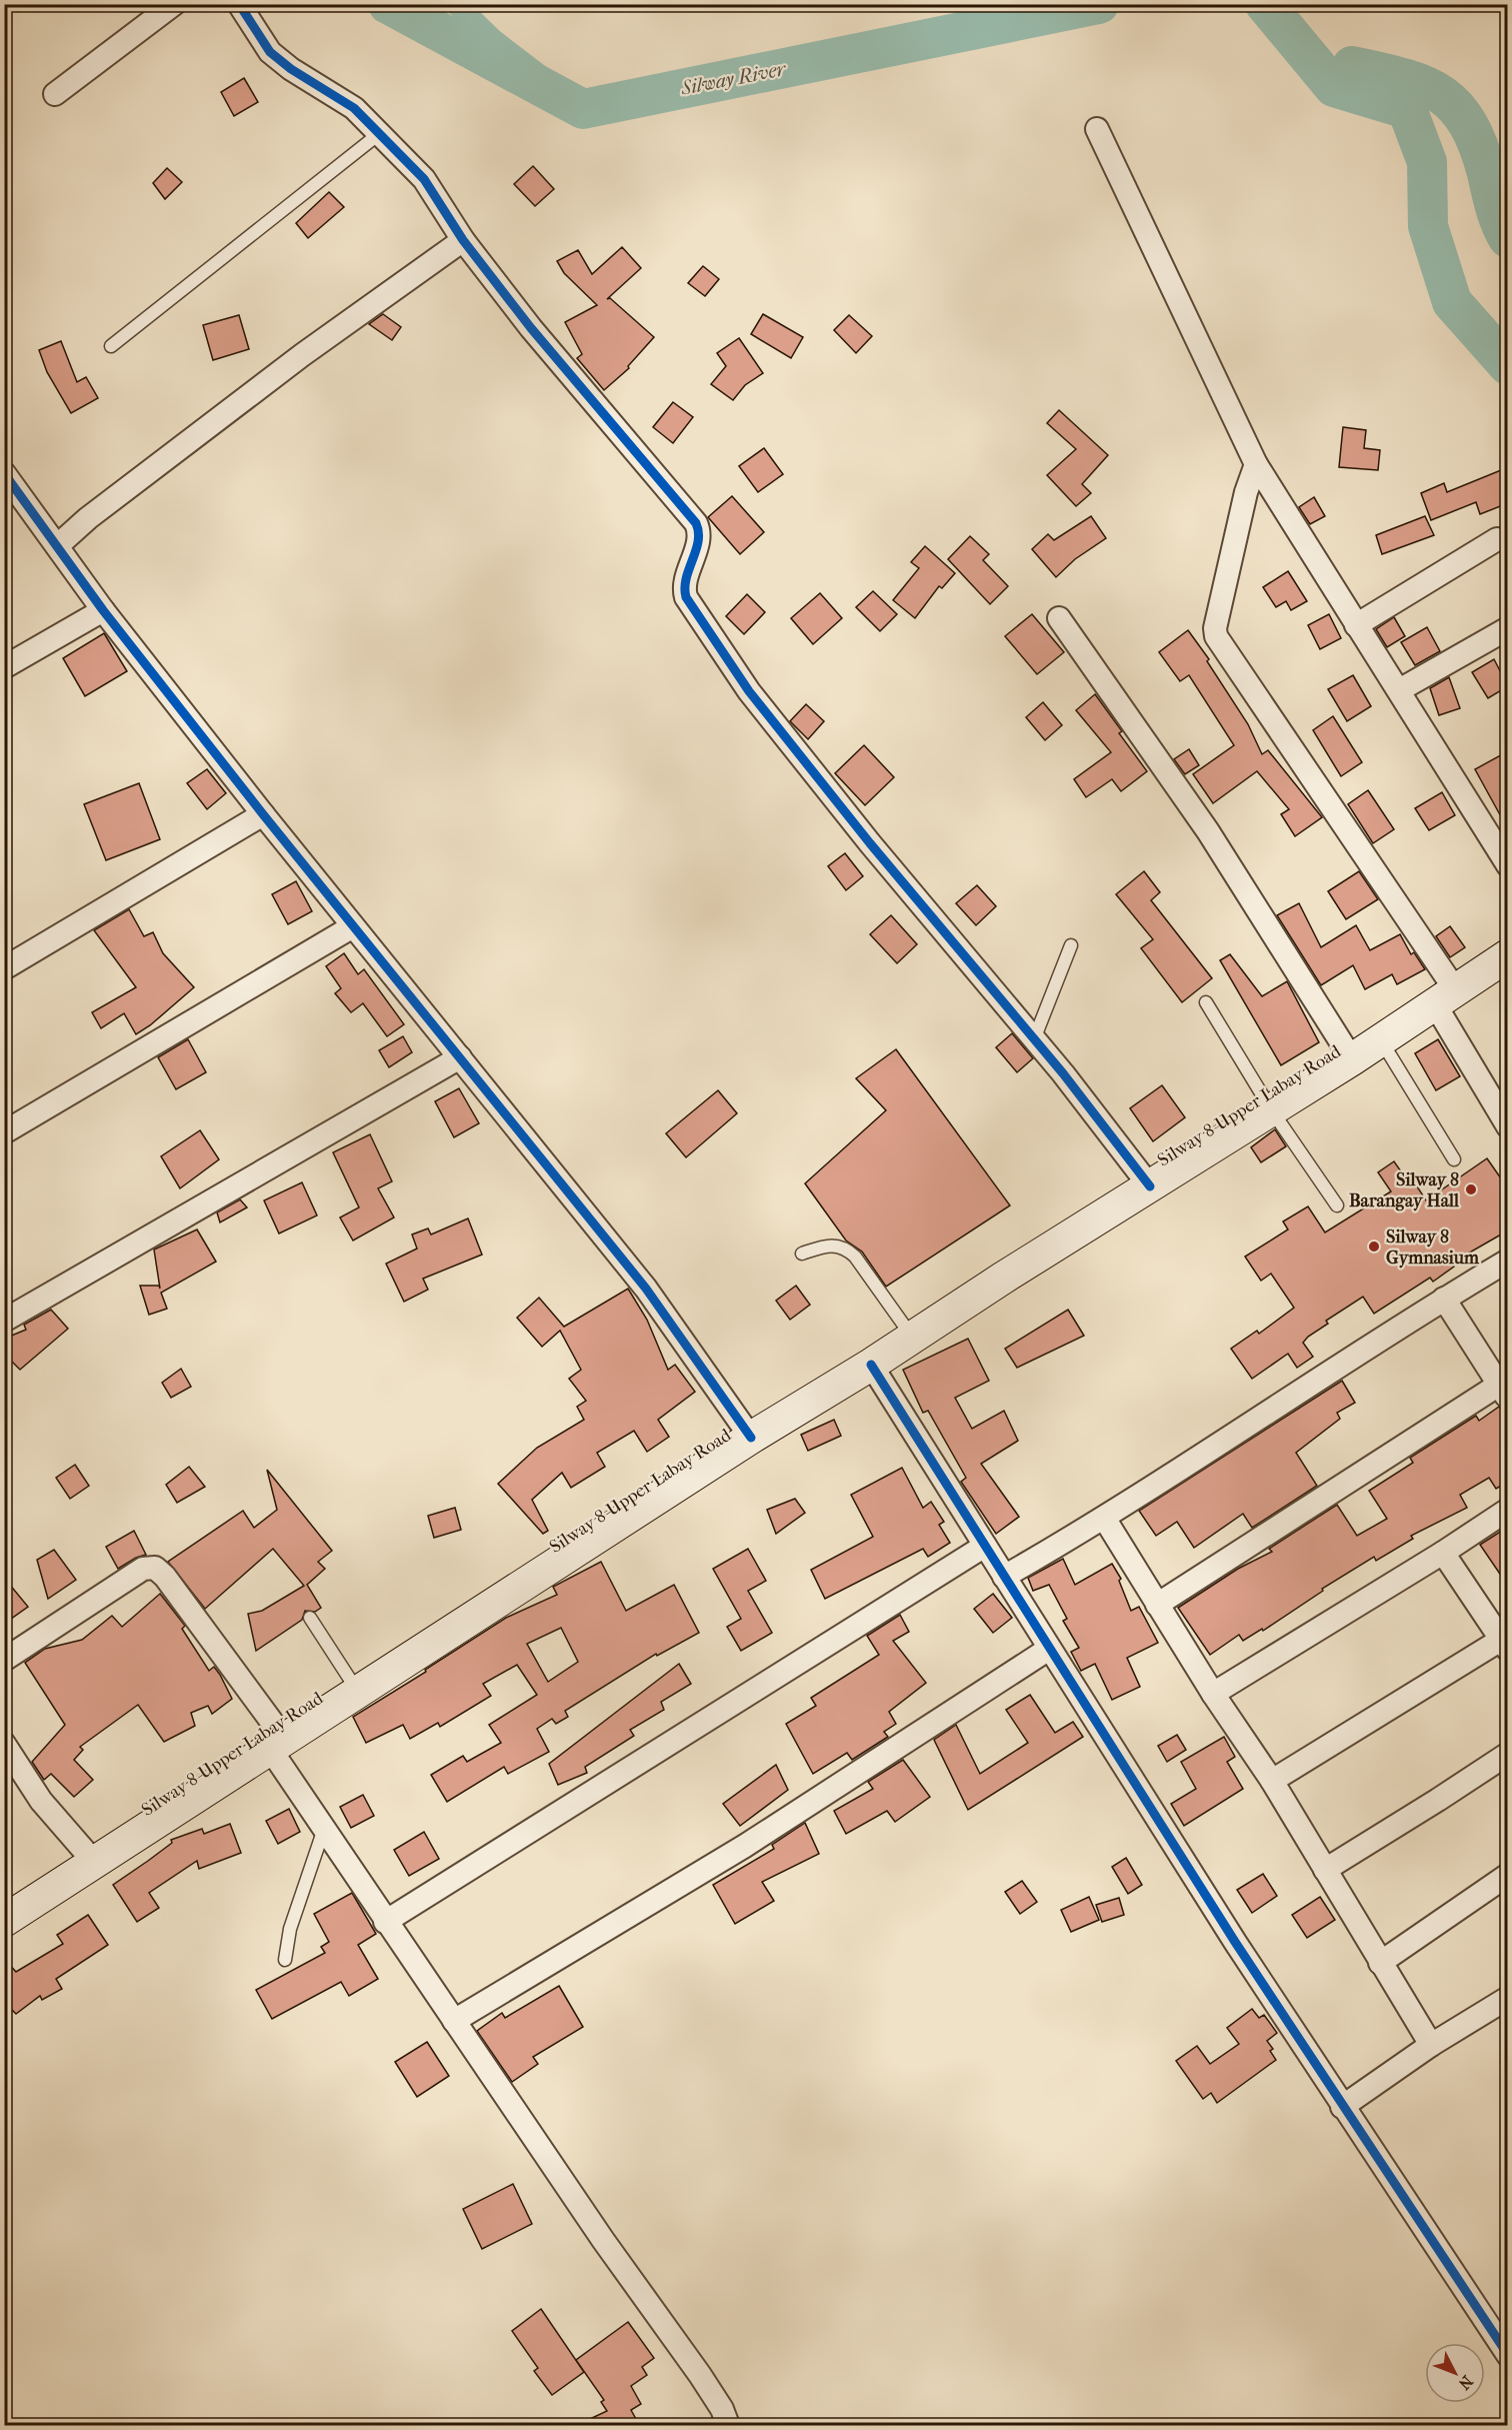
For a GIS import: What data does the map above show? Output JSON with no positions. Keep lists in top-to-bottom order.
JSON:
{
  "streets": {
    "main road": ["Silway 8-Upper Labay Road"]
  },
  "water": ["Silway River"],
  "places": ["Silway 8 Barangay Hall", "Silway 8 Gymnasium"],
  "north": "bottom right"
}
